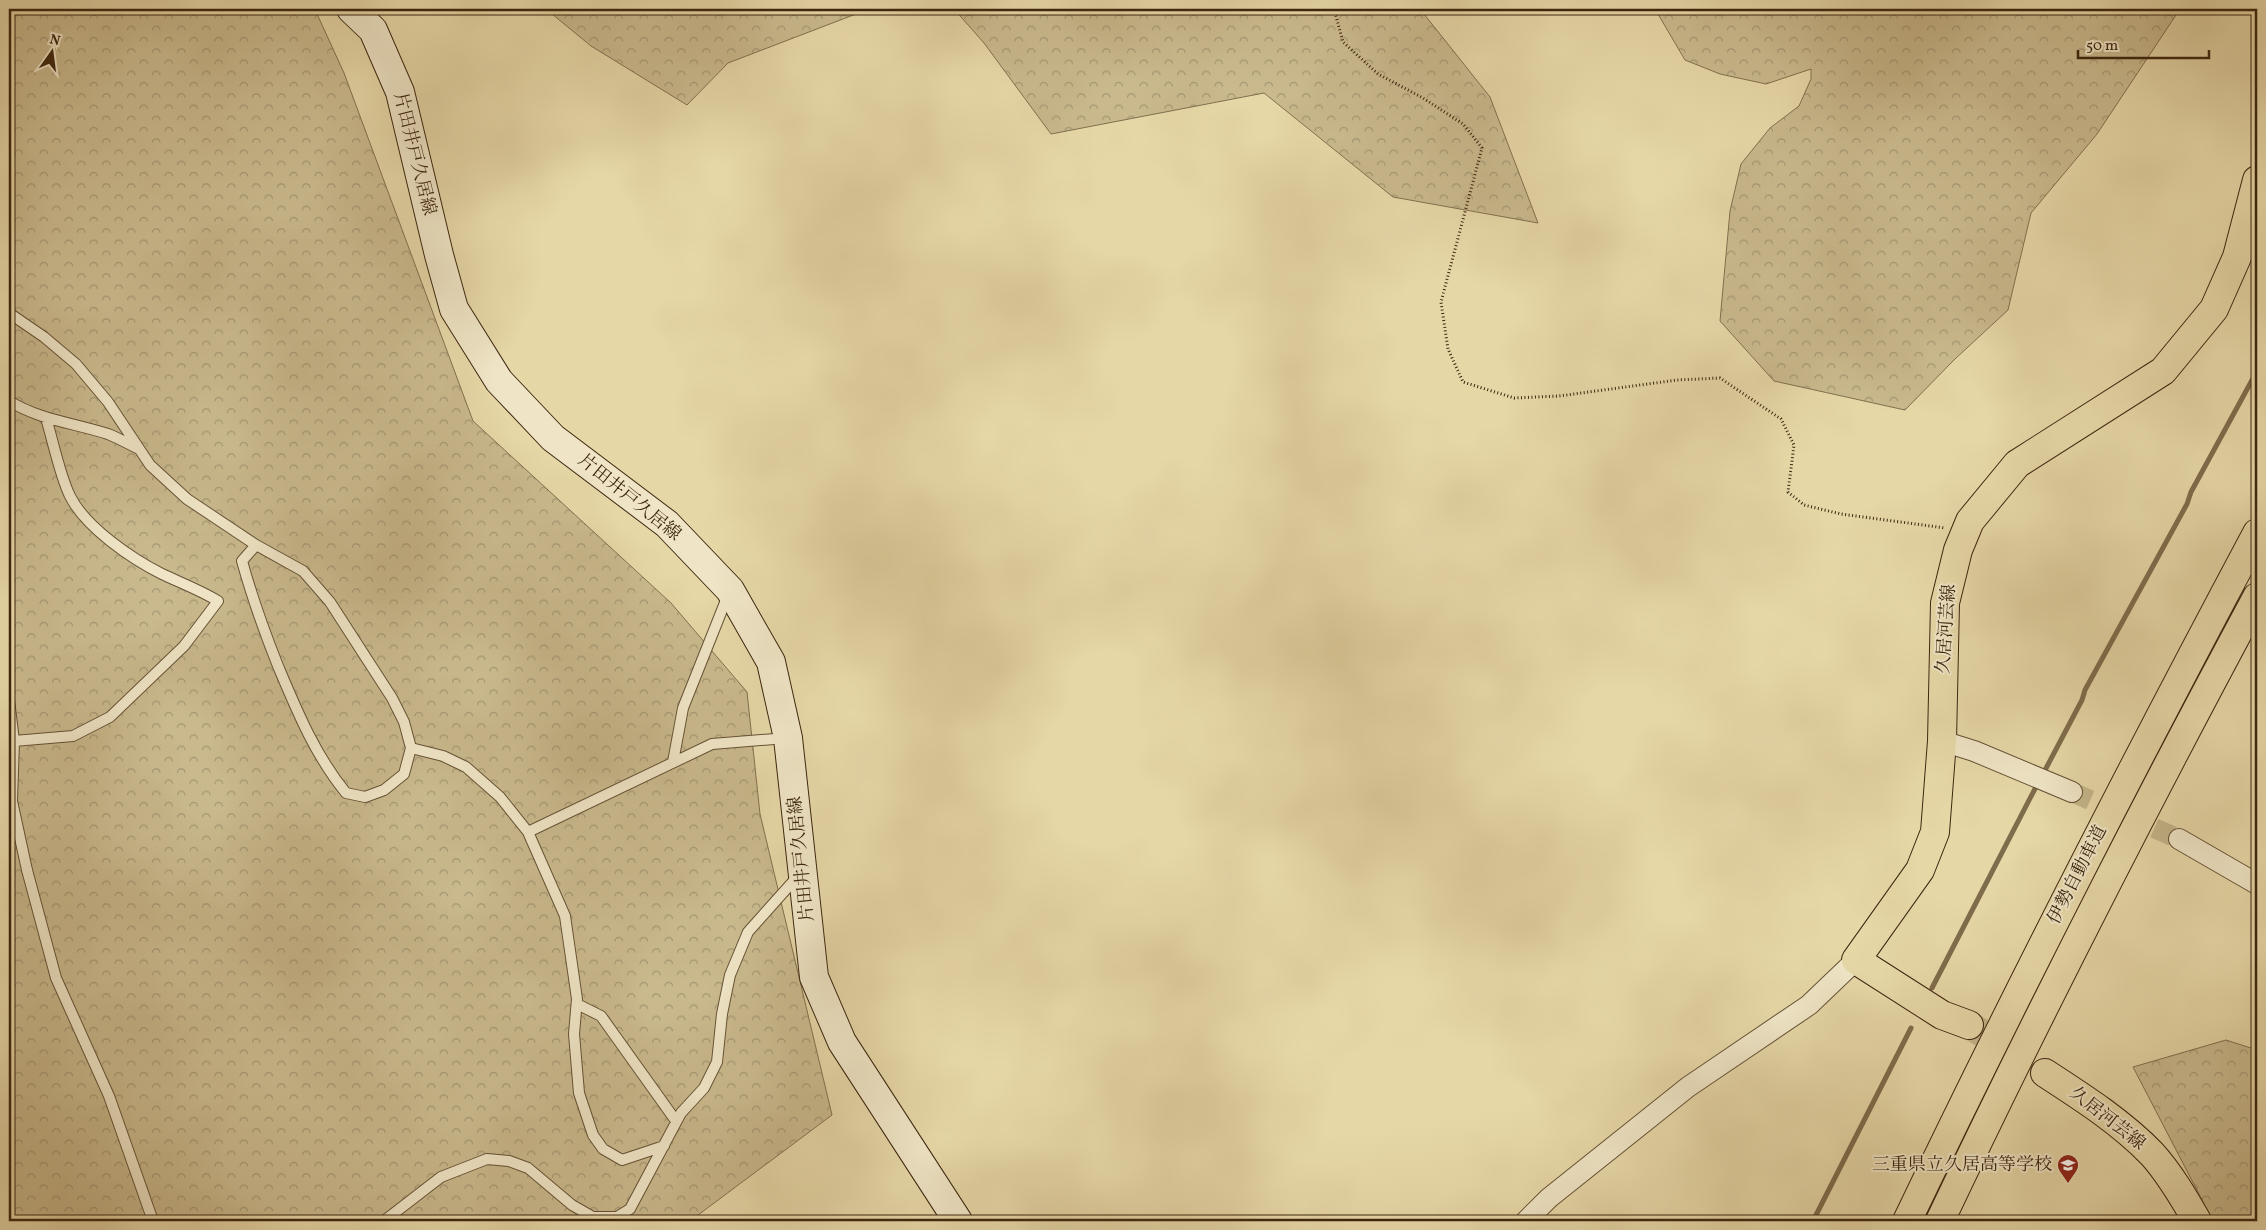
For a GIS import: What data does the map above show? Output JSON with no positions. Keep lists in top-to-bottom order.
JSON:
{
  "streets": {
    "main road": ["片田井戸久居線", "久居河芸線", "伊勢自動車道"]
  },
  "places": {
    "school or university": ["三重県立久居高等学校"]
  },
  "scale_bar": "50 m",
  "north": "top"
}
